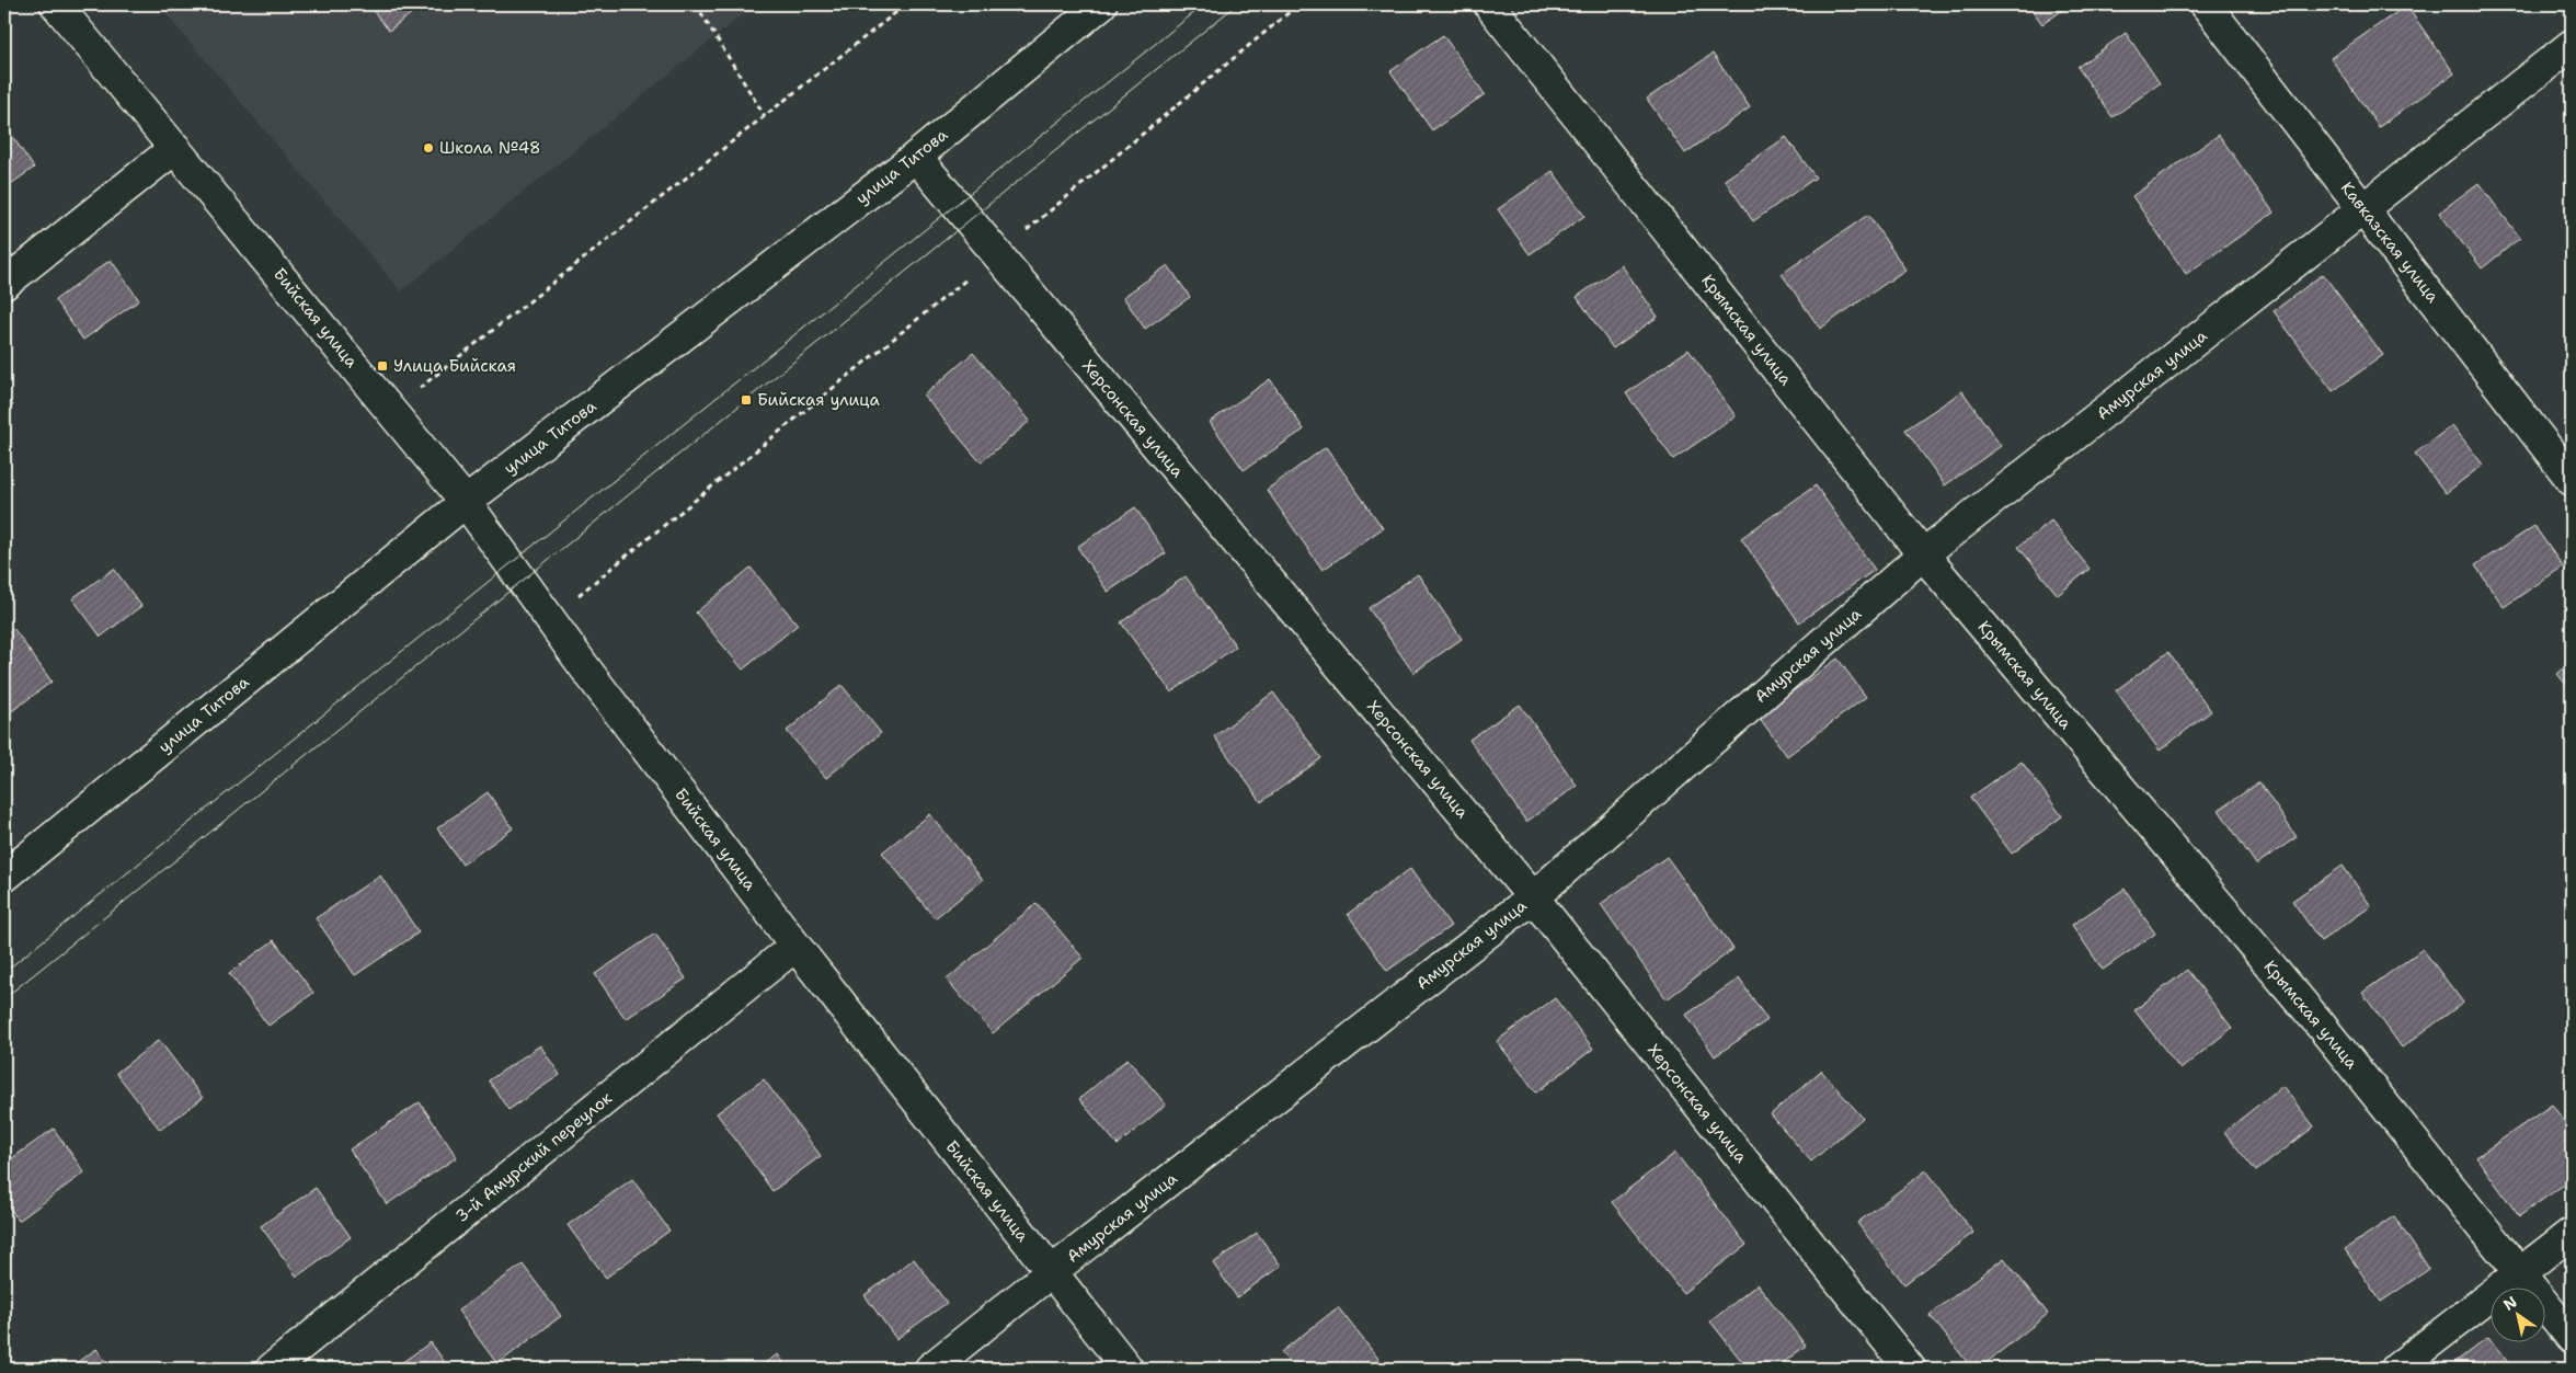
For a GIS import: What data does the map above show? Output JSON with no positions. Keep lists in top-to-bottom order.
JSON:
{
  "streets": {
    "street": [
      "улица Титова",
      "Кавказская улица",
      "Бийская улица",
      "Крымская улица",
      "Амурская улица",
      "Херсонская улица",
      "3-й Амурский переулок"
    ]
  },
  "crossings": [
    ["улица Титова", "Бийская улица"],
    ["улица Титова", "Херсонская улица"],
    ["Кавказская улица", "Амурская улица"],
    ["Бийская улица", "Амурская улица"],
    ["Бийская улица", "3-й Амурский переулок"],
    ["Крымская улица", "Амурская улица"],
    ["Амурская улица", "Херсонская улица"]
  ],
  "places": {
    "other": ["Школа №48"],
    "transit": ["Улица Бийская", "Бийская улица"]
  },
  "north": "top left"
}
